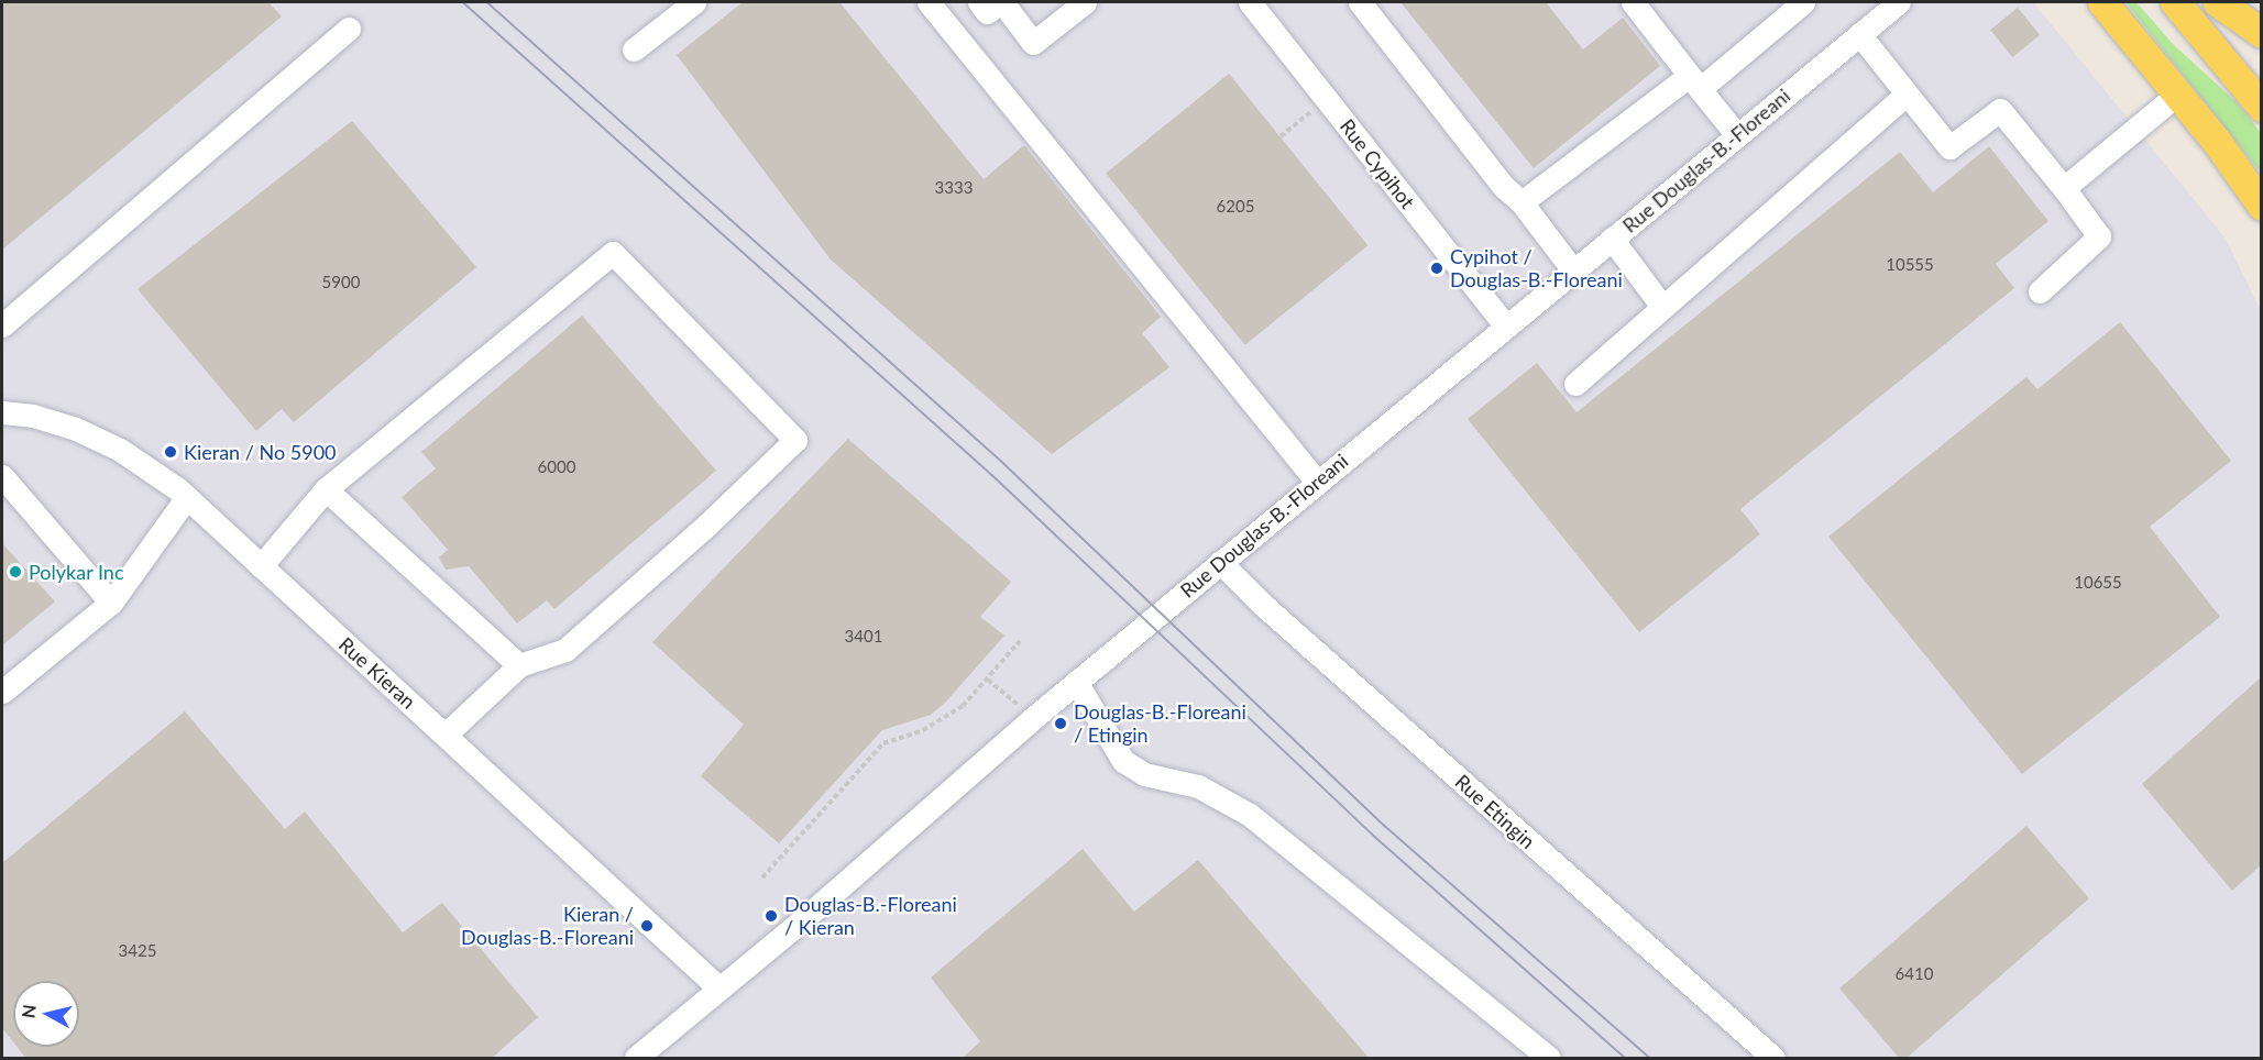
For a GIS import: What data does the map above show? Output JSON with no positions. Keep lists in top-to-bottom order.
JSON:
{
  "streets": {
    "street": [
      "Rue Douglas-B.-Floreani",
      "Rue Cypihot",
      "Rue Kieran",
      "Rue Etingin"
    ]
  },
  "crossings": [
    ["Rue Douglas-B.-Floreani", "Rue Cypihot"],
    ["Rue Douglas-B.-Floreani", "Rue Kieran"],
    ["Rue Douglas-B.-Floreani", "Rue Etingin"]
  ],
  "places": [
    "Cypihot / Douglas-B.-Floreani",
    "Kieran / No 5900",
    "Polykar Inc",
    "Douglas-B.-Floreani / Etingin",
    "Douglas-B.-Floreani / Kieran",
    "Kieran / Douglas-B.-Floreani"
  ],
  "house_numbers": [
    "3333",
    "6205",
    "10555",
    "5900",
    "6000",
    "10655",
    "3401",
    "3425",
    "6410"
  ],
  "north": "left"
}
